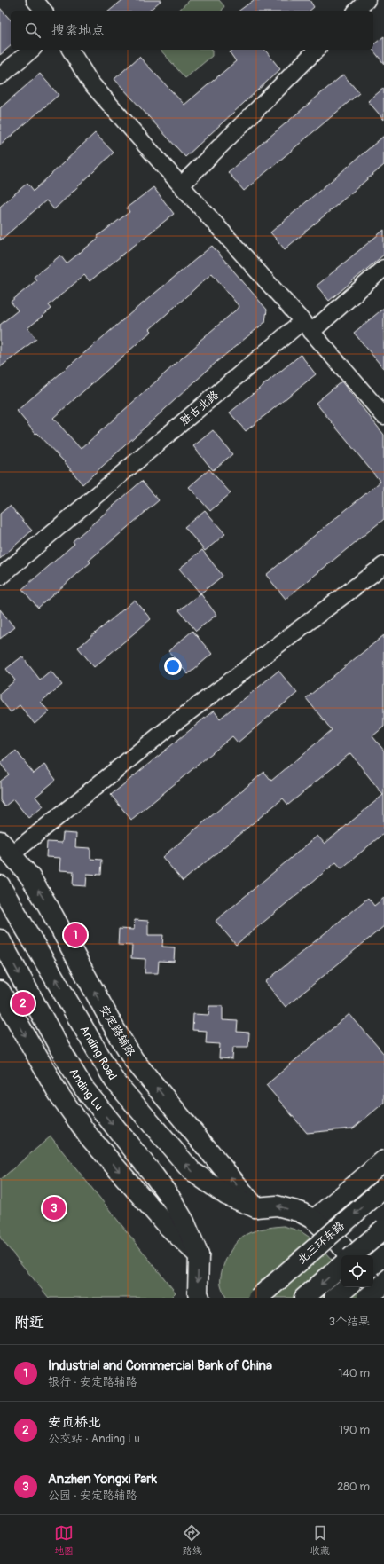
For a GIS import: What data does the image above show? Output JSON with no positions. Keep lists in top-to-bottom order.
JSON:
{
  "streets": {
    "main road": [
      "安定路辅路",
      "Anding Road",
      "Anding Lu",
      "北三环东路"
    ],
    "street": ["胜古北路"]
  },
  "crossings": [
    ["安定路辅路", "Anding Road"]
  ],
  "page": {
    "search": "搜索地点",
    "pins": ["1", "2", "3"],
    "heading": ["附近", "3个结果"],
    "list": [
      {
        "mark": "1",
        "name": "Industrial and Commercial Bank of China",
        "note": "银行 · 安定路辅路",
        "value": "140 m"
      },
      {
        "mark": "2",
        "name": "安贞桥北",
        "note": "公交站 · Anding Lu",
        "value": "190 m"
      },
      {
        "mark": "3",
        "name": "Anzhen Yongxi Park",
        "note": "公园 · 安定路辅路",
        "value": "280 m"
      }
    ],
    "nav": ["地图", "路线", "收藏"]
  }
}
